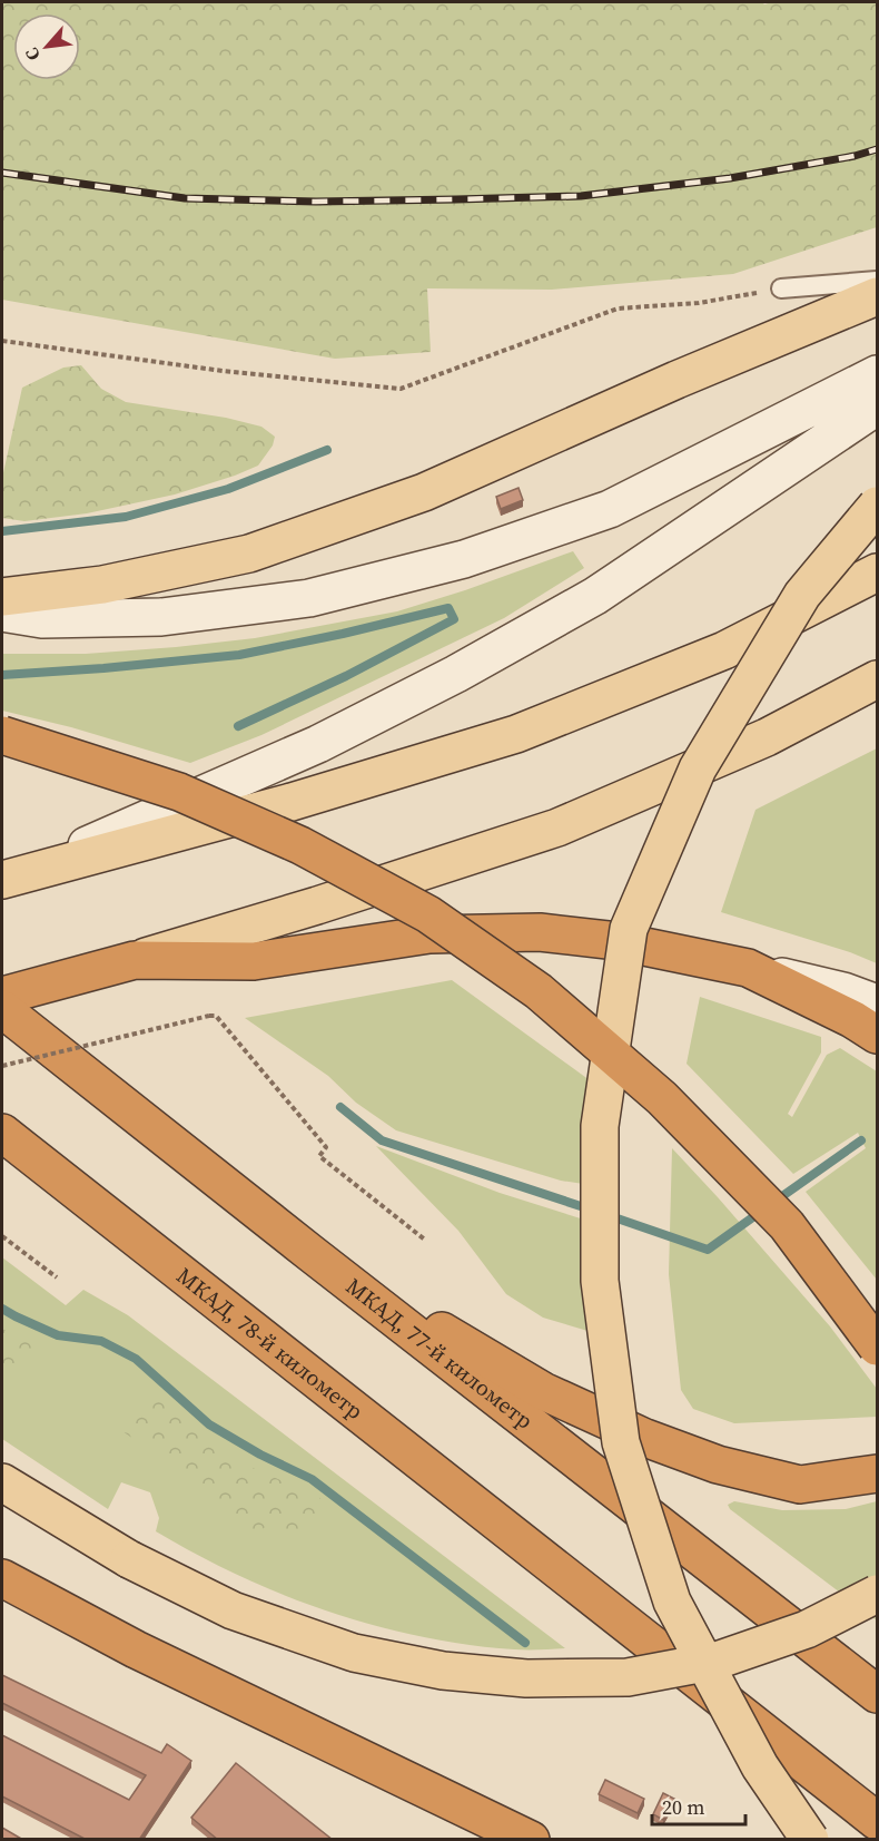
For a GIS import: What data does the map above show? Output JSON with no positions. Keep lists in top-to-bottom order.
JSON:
{
  "streets": {
    "highway": ["МКАД, 78-й километр", "МКАД, 77-й километр"]
  },
  "scale_bar": "20 m",
  "north": "bottom left"
}
